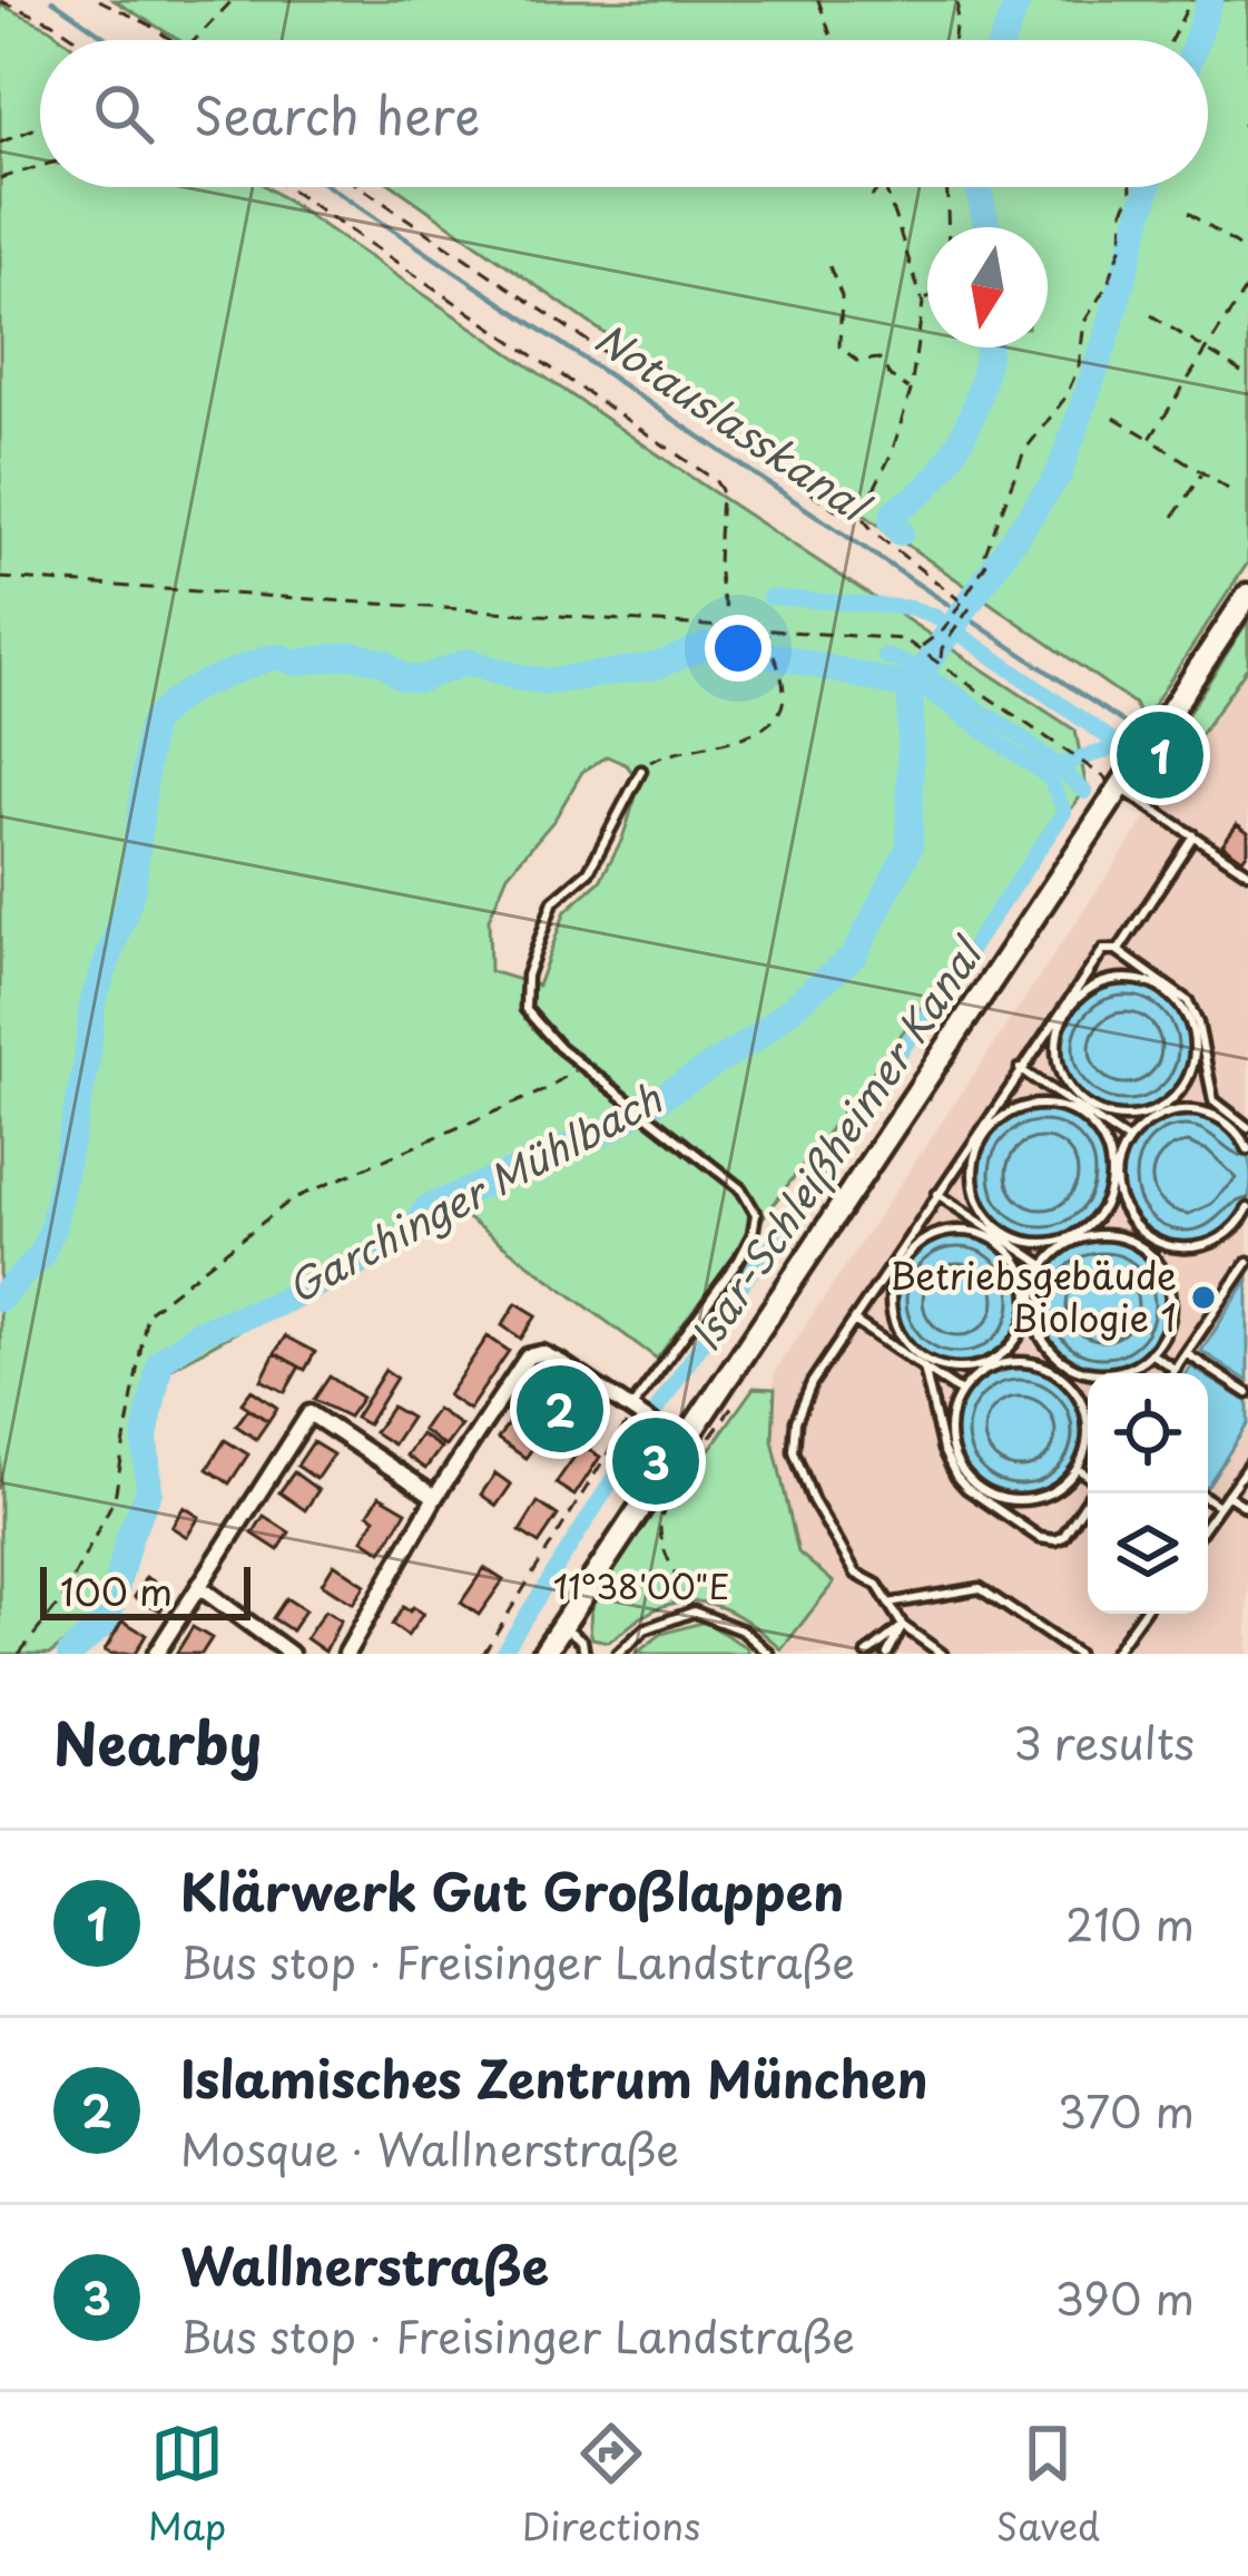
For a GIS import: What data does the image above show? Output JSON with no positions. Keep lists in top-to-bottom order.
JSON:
{
  "water": ["Notauslasskanal", "Isar-Schleißheimer Kanal", "Garchinger Mühlbach"],
  "places": ["Betriebsgebäude Biologie 1"],
  "scale_bar": "100 m",
  "north": "bottom",
  "page": {
    "search": "Search here",
    "pins": ["1", "2", "3"],
    "scale": "100 m",
    "heading": ["Nearby", "3 results"],
    "list": [
      {
        "mark": "1",
        "name": "Klärwerk Gut Großlappen",
        "note": "Bus stop · Freisinger Landstraße",
        "value": "210 m"
      },
      {
        "mark": "2",
        "name": "Islamisches Zentrum München",
        "note": "Mosque · Wallnerstraße",
        "value": "370 m"
      },
      {
        "mark": "3",
        "name": "Wallnerstraße",
        "note": "Bus stop · Freisinger Landstraße",
        "value": "390 m"
      }
    ],
    "nav": ["Map", "Directions", "Saved"]
  },
  "coordinates": ["11°38'00\"E"]
}
